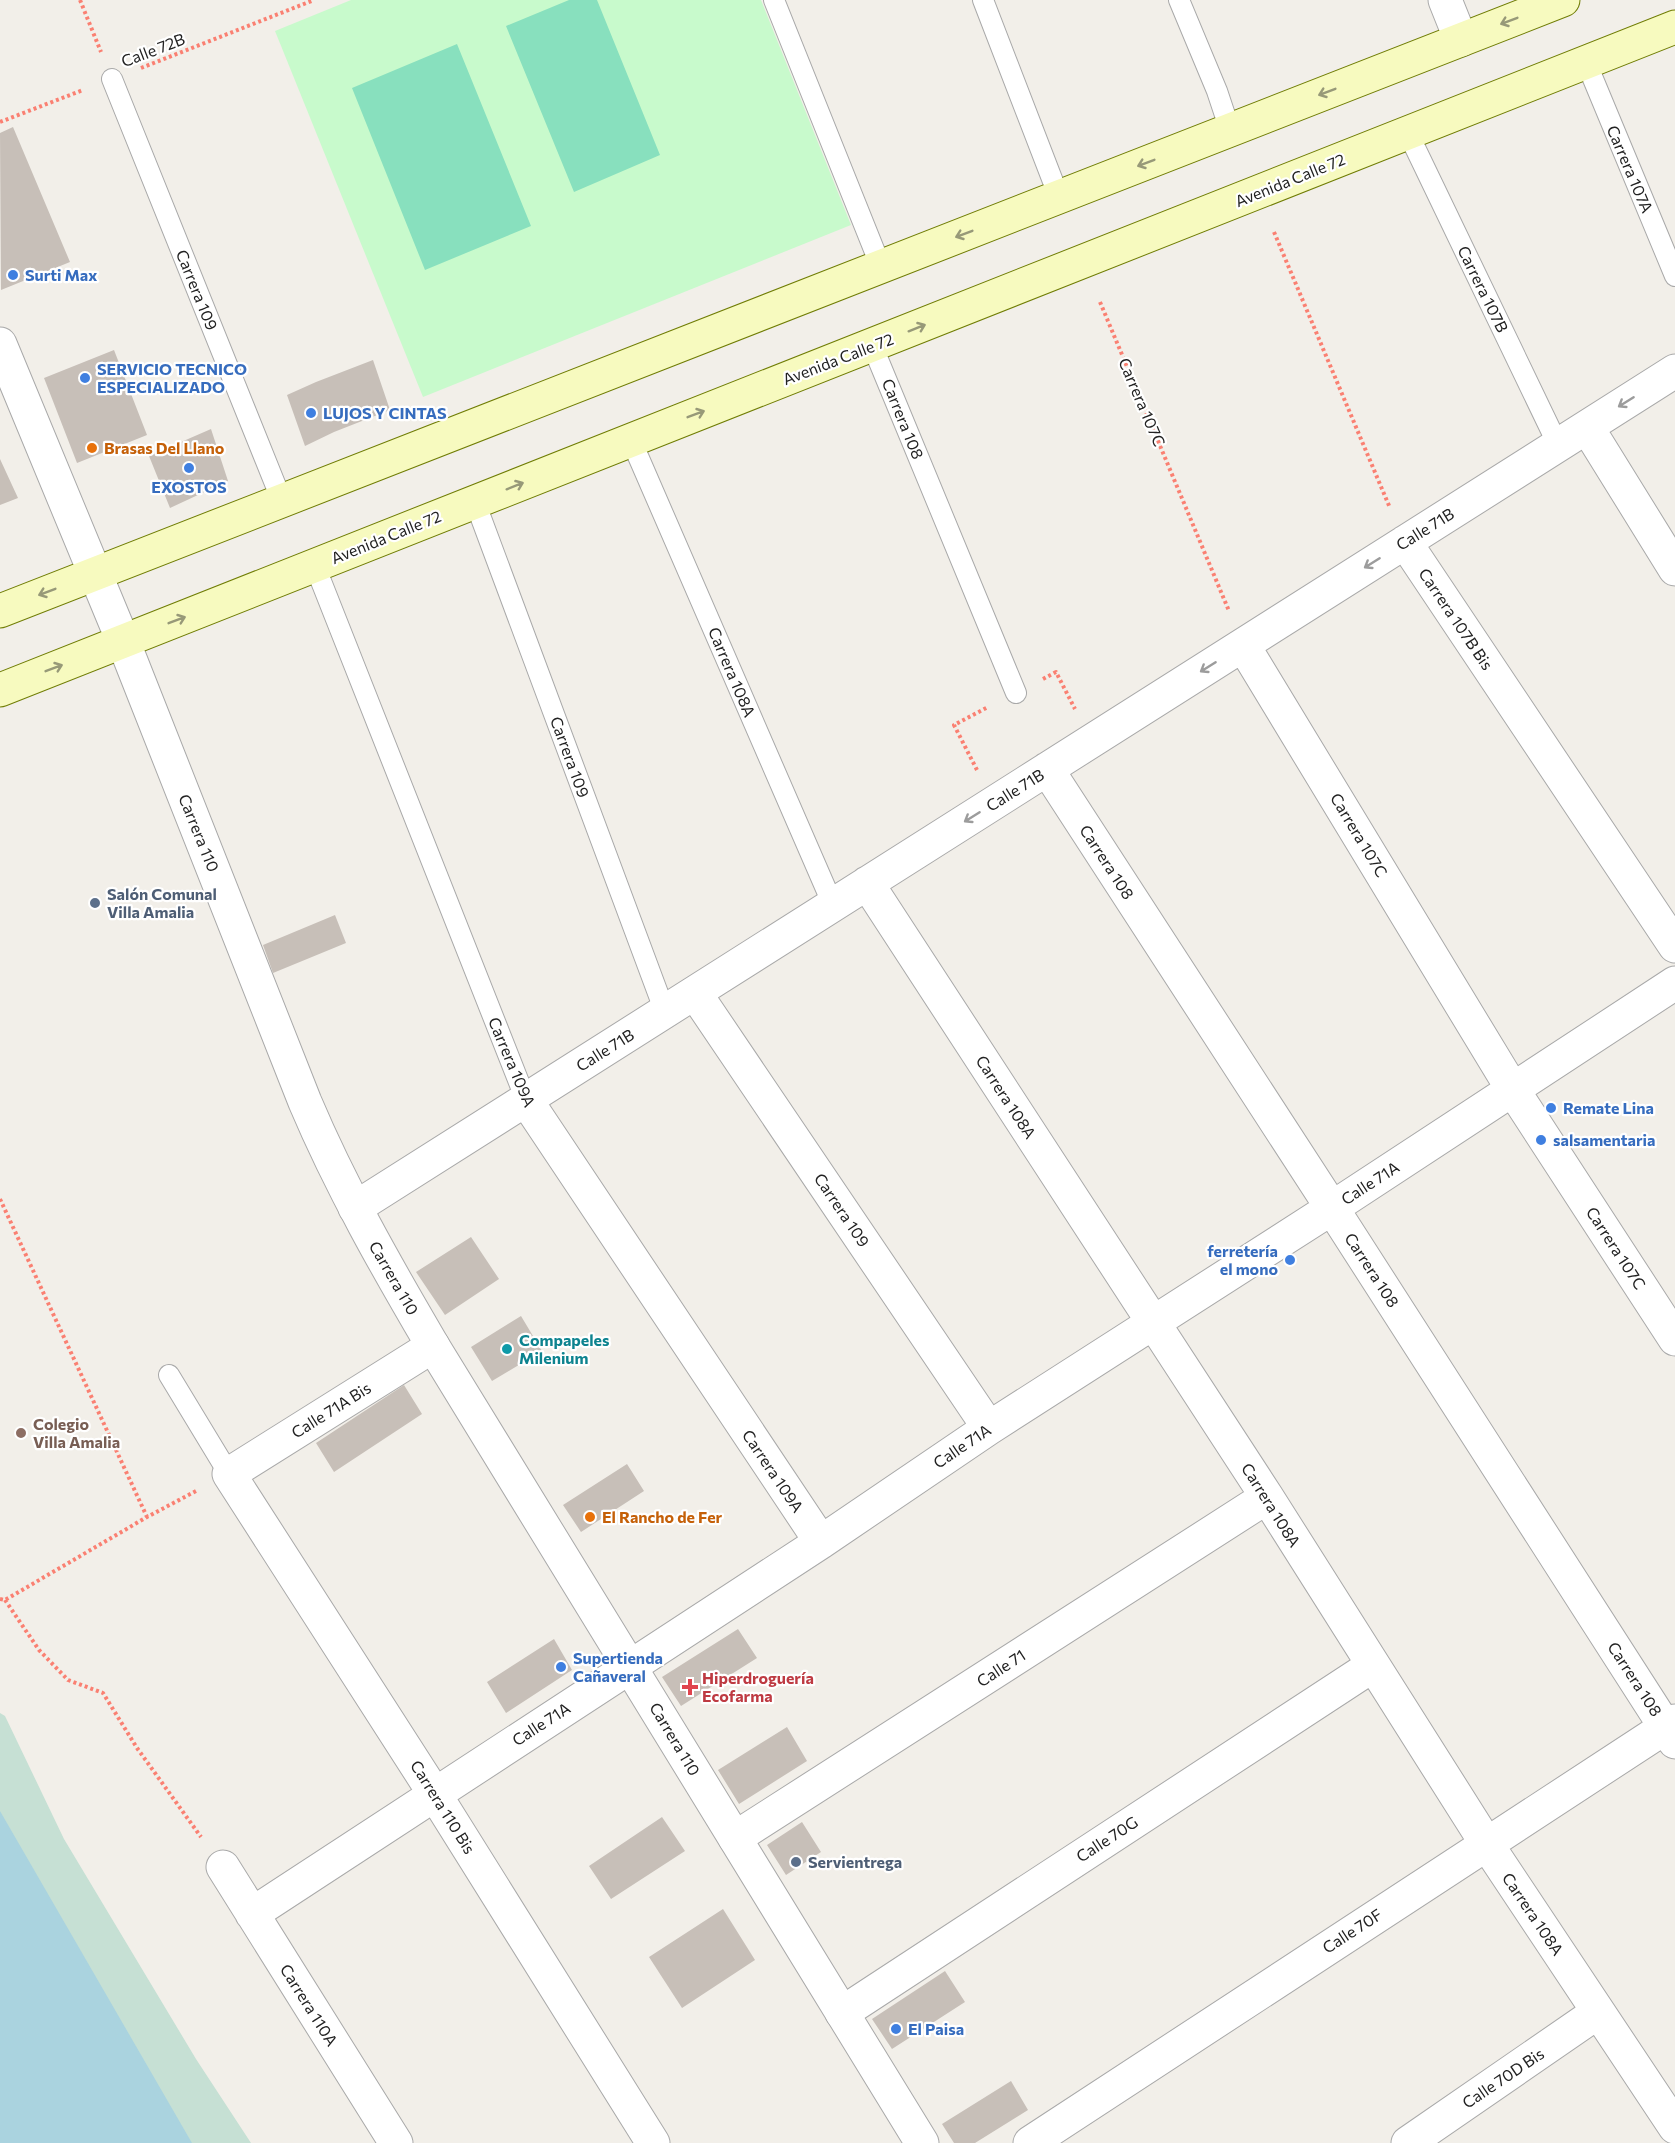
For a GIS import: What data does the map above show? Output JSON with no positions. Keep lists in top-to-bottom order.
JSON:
{
  "streets": {
    "main road": ["Avenida Calle 72"],
    "street": [
      "Carrera 109",
      "Carrera 107C",
      "Carrera 108",
      "Calle 71B",
      "Carrera 107B Bis",
      "Carrera 108A",
      "Carrera 110",
      "Carrera 109A",
      "Calle 71A",
      "Calle 71A Bis",
      "Calle 71",
      "Carrera 110 Bis",
      "Calle 70G",
      "Calle 70F",
      "Carrera 110A",
      "Calle 70D Bis"
    ],
    "lane": ["Carrera 107A", "Carrera 107B"],
    "path": ["Calle 72B"]
  },
  "crossings": [
    ["Calle 72B", "Carrera 109"],
    ["Carrera 107A", "Avenida Calle 72"],
    ["Avenida Calle 72", "Carrera 107B"],
    ["Avenida Calle 72", "Carrera 109"],
    ["Avenida Calle 72", "Carrera 108"],
    ["Avenida Calle 72", "Carrera 108A"],
    ["Avenida Calle 72", "Carrera 110"],
    ["Avenida Calle 72", "Carrera 109A"],
    ["Carrera 107B", "Calle 71B"],
    ["Carrera 109", "Calle 71B"],
    ["Carrera 109", "Calle 71A"],
    ["Carrera 107C", "Calle 71B"],
    ["Carrera 107C", "Calle 71A"],
    ["Carrera 108", "Calle 71B"],
    ["Carrera 108", "Calle 71A"],
    ["Carrera 108", "Calle 70F"],
    ["Calle 71B", "Carrera 107B Bis"],
    ["Calle 71B", "Carrera 108A"],
    ["Calle 71B", "Carrera 110"],
    ["Calle 71B", "Carrera 109A"],
    ["Carrera 108A", "Calle 71A"],
    ["Carrera 108A", "Calle 71"],
    ["Carrera 108A", "Calle 70G"],
    ["Carrera 108A", "Calle 70F"],
    ["Carrera 108A", "Calle 70D Bis"],
    ["Carrera 110", "Calle 71A"],
    ["Carrera 110", "Calle 71A Bis"],
    ["Carrera 110", "Calle 71"],
    ["Carrera 110", "Calle 70G"],
    ["Carrera 109A", "Calle 71A"],
    ["Calle 71A", "Carrera 110 Bis"],
    ["Calle 71A", "Carrera 110A"],
    ["Calle 71A Bis", "Carrera 110 Bis"]
  ],
  "one_way": ["Calle 71B"],
  "places": {
    "other": [
      "Surti Max",
      "SERVICIO TECNICO ESPECIALIZADO",
      "LUJOS Y CINTAS",
      "Brasas Del Llano",
      "EXOSTOS",
      "Salón Comunal Villa Amalia",
      "Remate Lina",
      "salsamentaria",
      "ferretería el mono",
      "Compapeles Milenium",
      "Colegio Villa Amalia",
      "El Rancho de Fer",
      "Supertienda Cañaveral",
      "Servientrega",
      "El Paisa"
    ],
    "health": ["Hiperdroguería Ecofarma"]
  }
}
